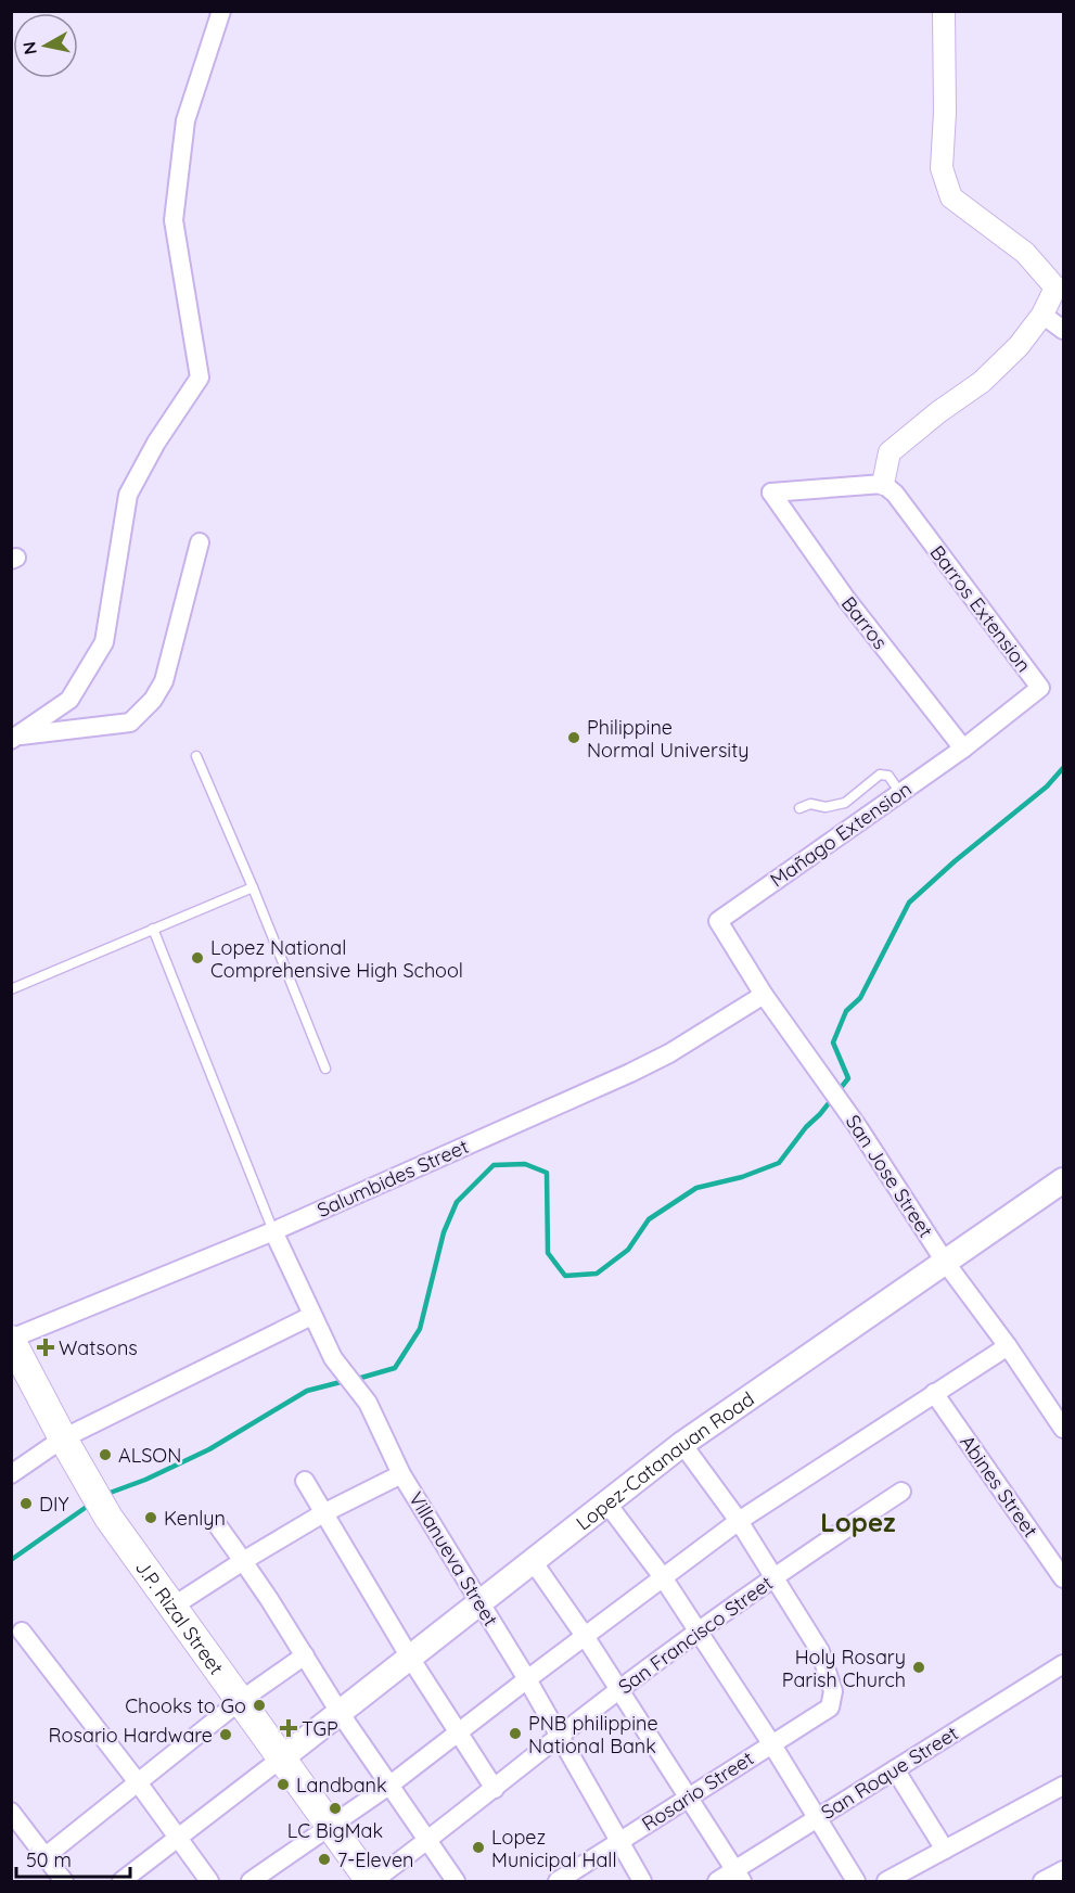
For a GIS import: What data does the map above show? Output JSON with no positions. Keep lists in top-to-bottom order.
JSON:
{
  "streets": {
    "main road": ["Lopez-Catanauan Road", "J.P. Rizal Street"],
    "street": [
      "Barros Extension",
      "Barros",
      "Mañago Extension",
      "San Jose Street",
      "Salumbides Street",
      "Abines Street",
      "Villanueva Street",
      "San Francisco Street",
      "San Roque Street",
      "Rosario Street"
    ]
  },
  "crossings": [
    ["Barros Extension", "Barros"],
    ["Barros Extension", "Mañago Extension"],
    ["Barros", "Mañago Extension"],
    ["Mañago Extension", "San Jose Street"],
    ["San Jose Street", "Salumbides Street"],
    ["San Jose Street", "Lopez-Catanauan Road"],
    ["Salumbides Street", "Villanueva Street"],
    ["Salumbides Street", "J.P. Rizal Street"],
    ["Lopez-Catanauan Road", "Villanueva Street"],
    ["Lopez-Catanauan Road", "J.P. Rizal Street"],
    ["Lopez-Catanauan Road", "Rosario Street"],
    ["Villanueva Street", "San Francisco Street"],
    ["Villanueva Street", "Rosario Street"],
    ["J.P. Rizal Street", "San Francisco Street"],
    ["San Francisco Street", "Rosario Street"]
  ],
  "districts": ["Lopez"],
  "places": {
    "other": [
      "Philippine Normal University",
      "Lopez National Comprehensive High School",
      "ALSON",
      "DIY",
      "Kenlyn",
      "Holy Rosary Parish Church",
      "Chooks to Go",
      "PNB philippine National Bank",
      "Rosario Hardware",
      "Landbank",
      "LC BigMak",
      "Lopez Municipal Hall",
      "7-Eleven"
    ],
    "health": ["Watsons", "TGP"]
  },
  "scale_bar": "50 m",
  "north": "left"
}
